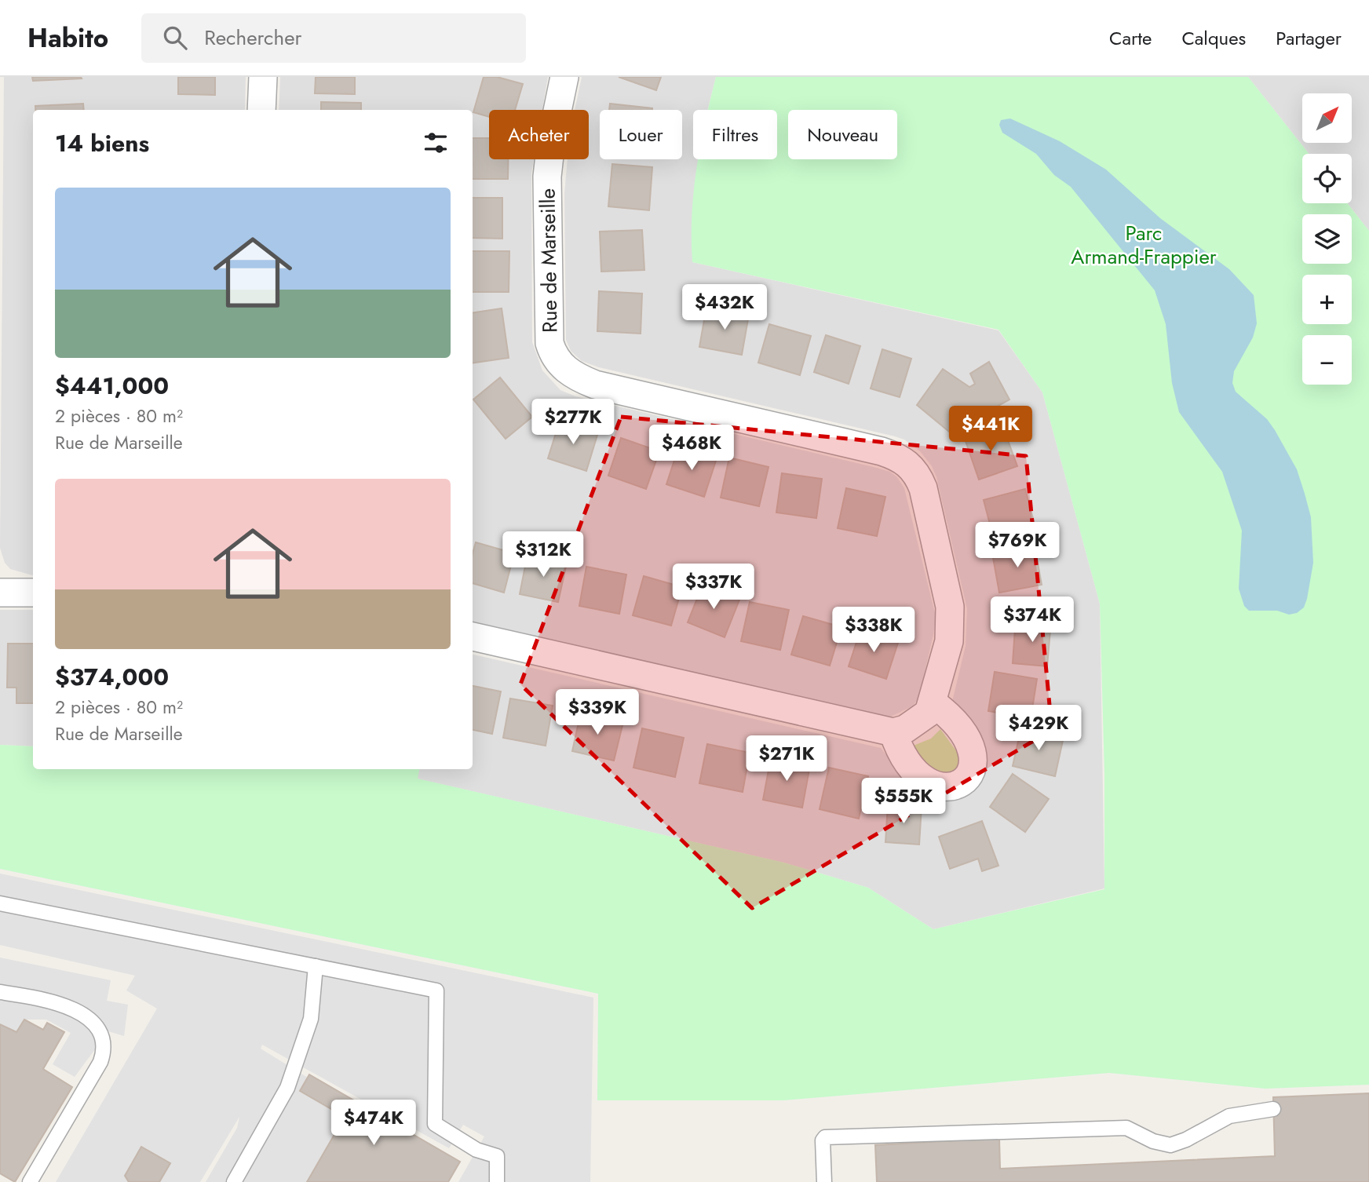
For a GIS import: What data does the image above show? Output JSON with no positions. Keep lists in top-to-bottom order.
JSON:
{
  "streets": {
    "street": ["Rue de Marseille"]
  },
  "parks": ["Parc Armand-Frappier"],
  "north": "top right",
  "page": {
    "header": "Habito",
    "search": "Rechercher",
    "nav": ["Carte", "Calques", "Partager"],
    "map_buttons": ["+", "−"],
    "chip": [
      "Acheter",
      "Louer",
      "Filtres",
      "Nouveau"
    ],
    "heading": "14 biens",
    "list": [
      {
        "name": "$441,000",
        "note": "2 pièces · 80 m² · Rue de Marseille"
      },
      {
        "name": "$374,000",
        "note": "2 pièces · 80 m² · Rue de Marseille"
      }
    ],
    "price": [
      "$432K",
      "$277K",
      "$441K",
      "$468K",
      "$769K",
      "$312K",
      "$337K",
      "$374K",
      "$338K",
      "$339K",
      "$429K",
      "$271K",
      "$555K",
      "$474K"
    ]
  }
}
